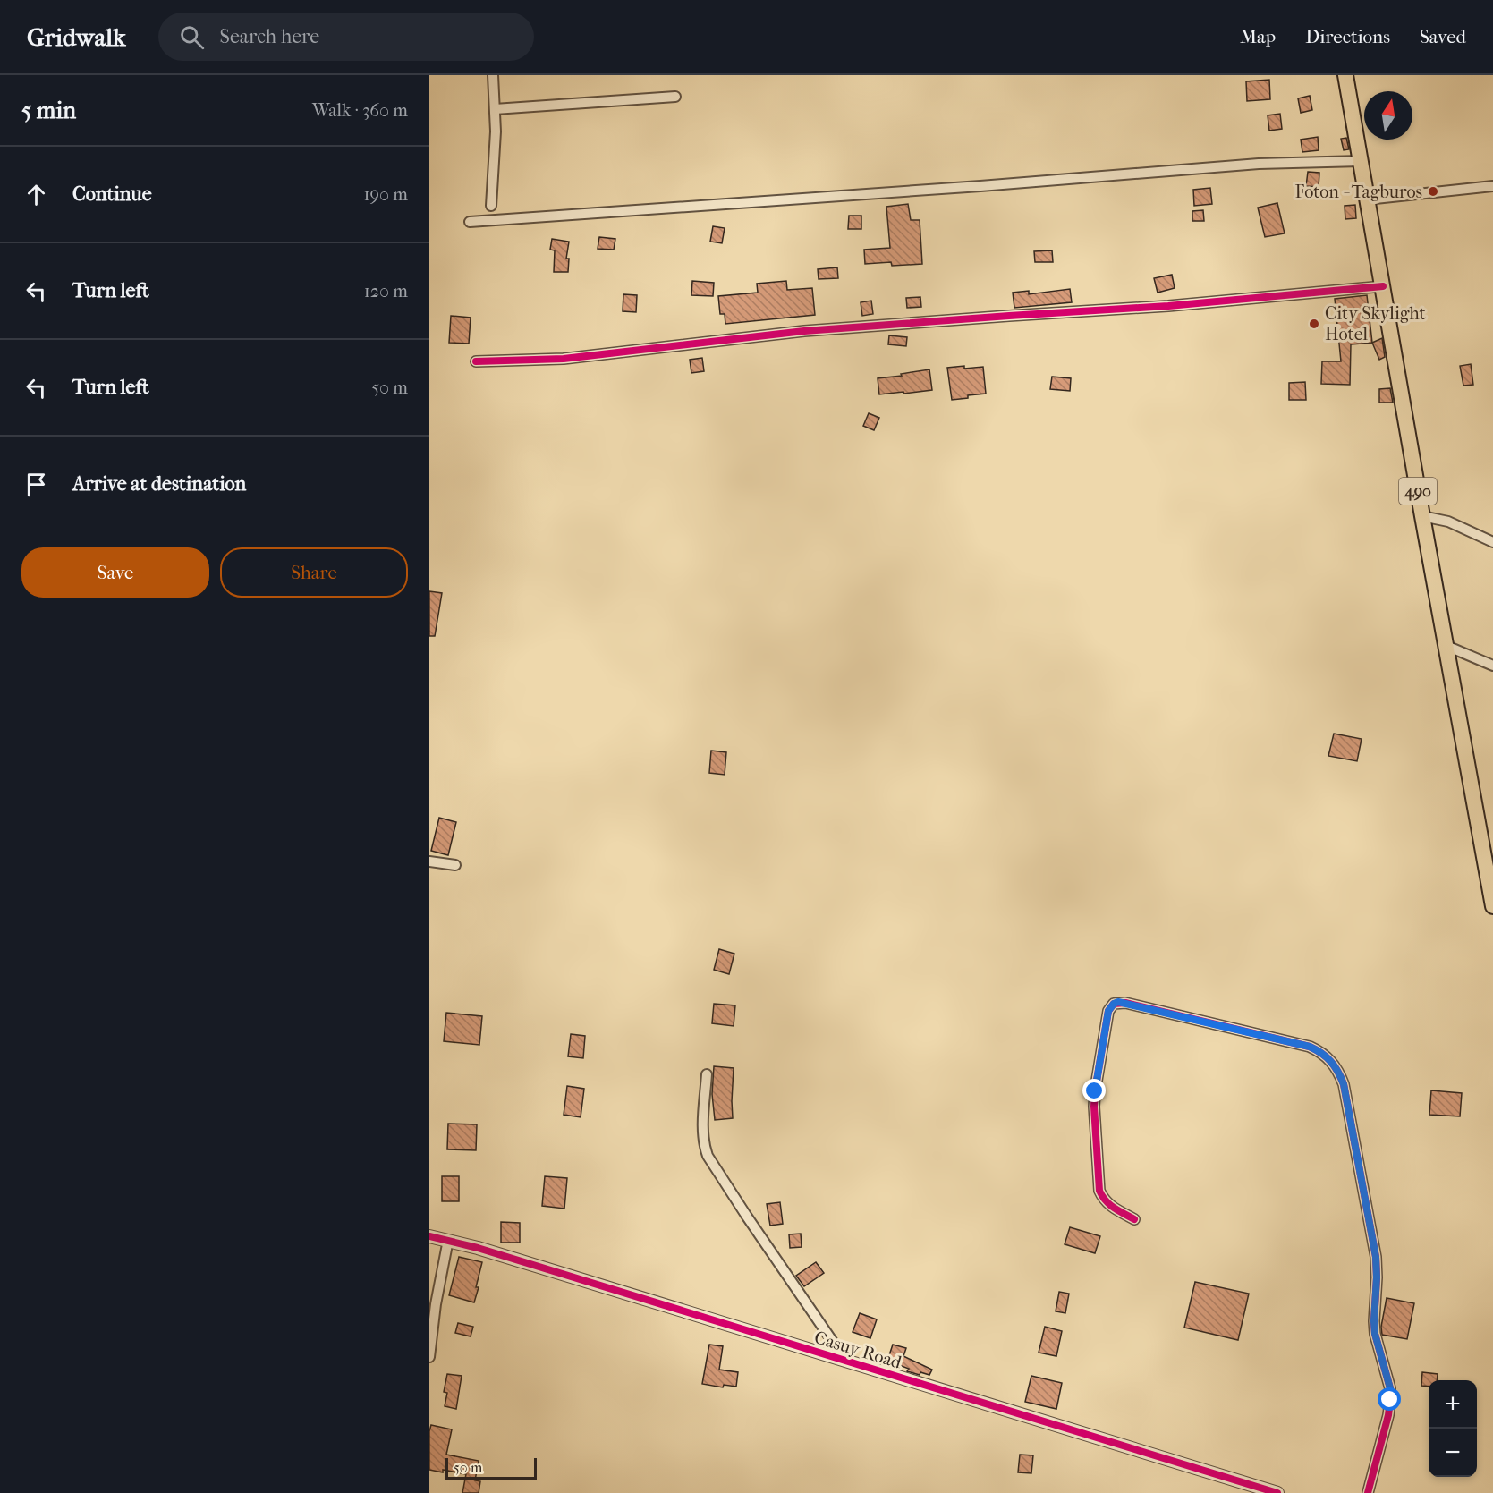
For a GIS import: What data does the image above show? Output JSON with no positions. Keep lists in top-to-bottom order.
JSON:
{
  "streets": {
    "main road": ["490"],
    "street": ["Casuy Road"]
  },
  "places": ["Foton - Tagburos", "City Skylight Hotel"],
  "scale_bar": "50 m",
  "north": "top",
  "page": {
    "header": "Gridwalk",
    "search": "Search here",
    "nav": ["Map", "Directions", "Saved"],
    "heading": ["5 min", "Walk · 360 m"],
    "list": [
      ["Continue", "190 m"],
      ["Turn left", "120 m"],
      ["Turn left", "50 m"],
      "Arrive at destination"
    ],
    "buttons": ["Save", "Share"],
    "map_buttons": ["+", "−"],
    "scale": "50 m"
  }
}
